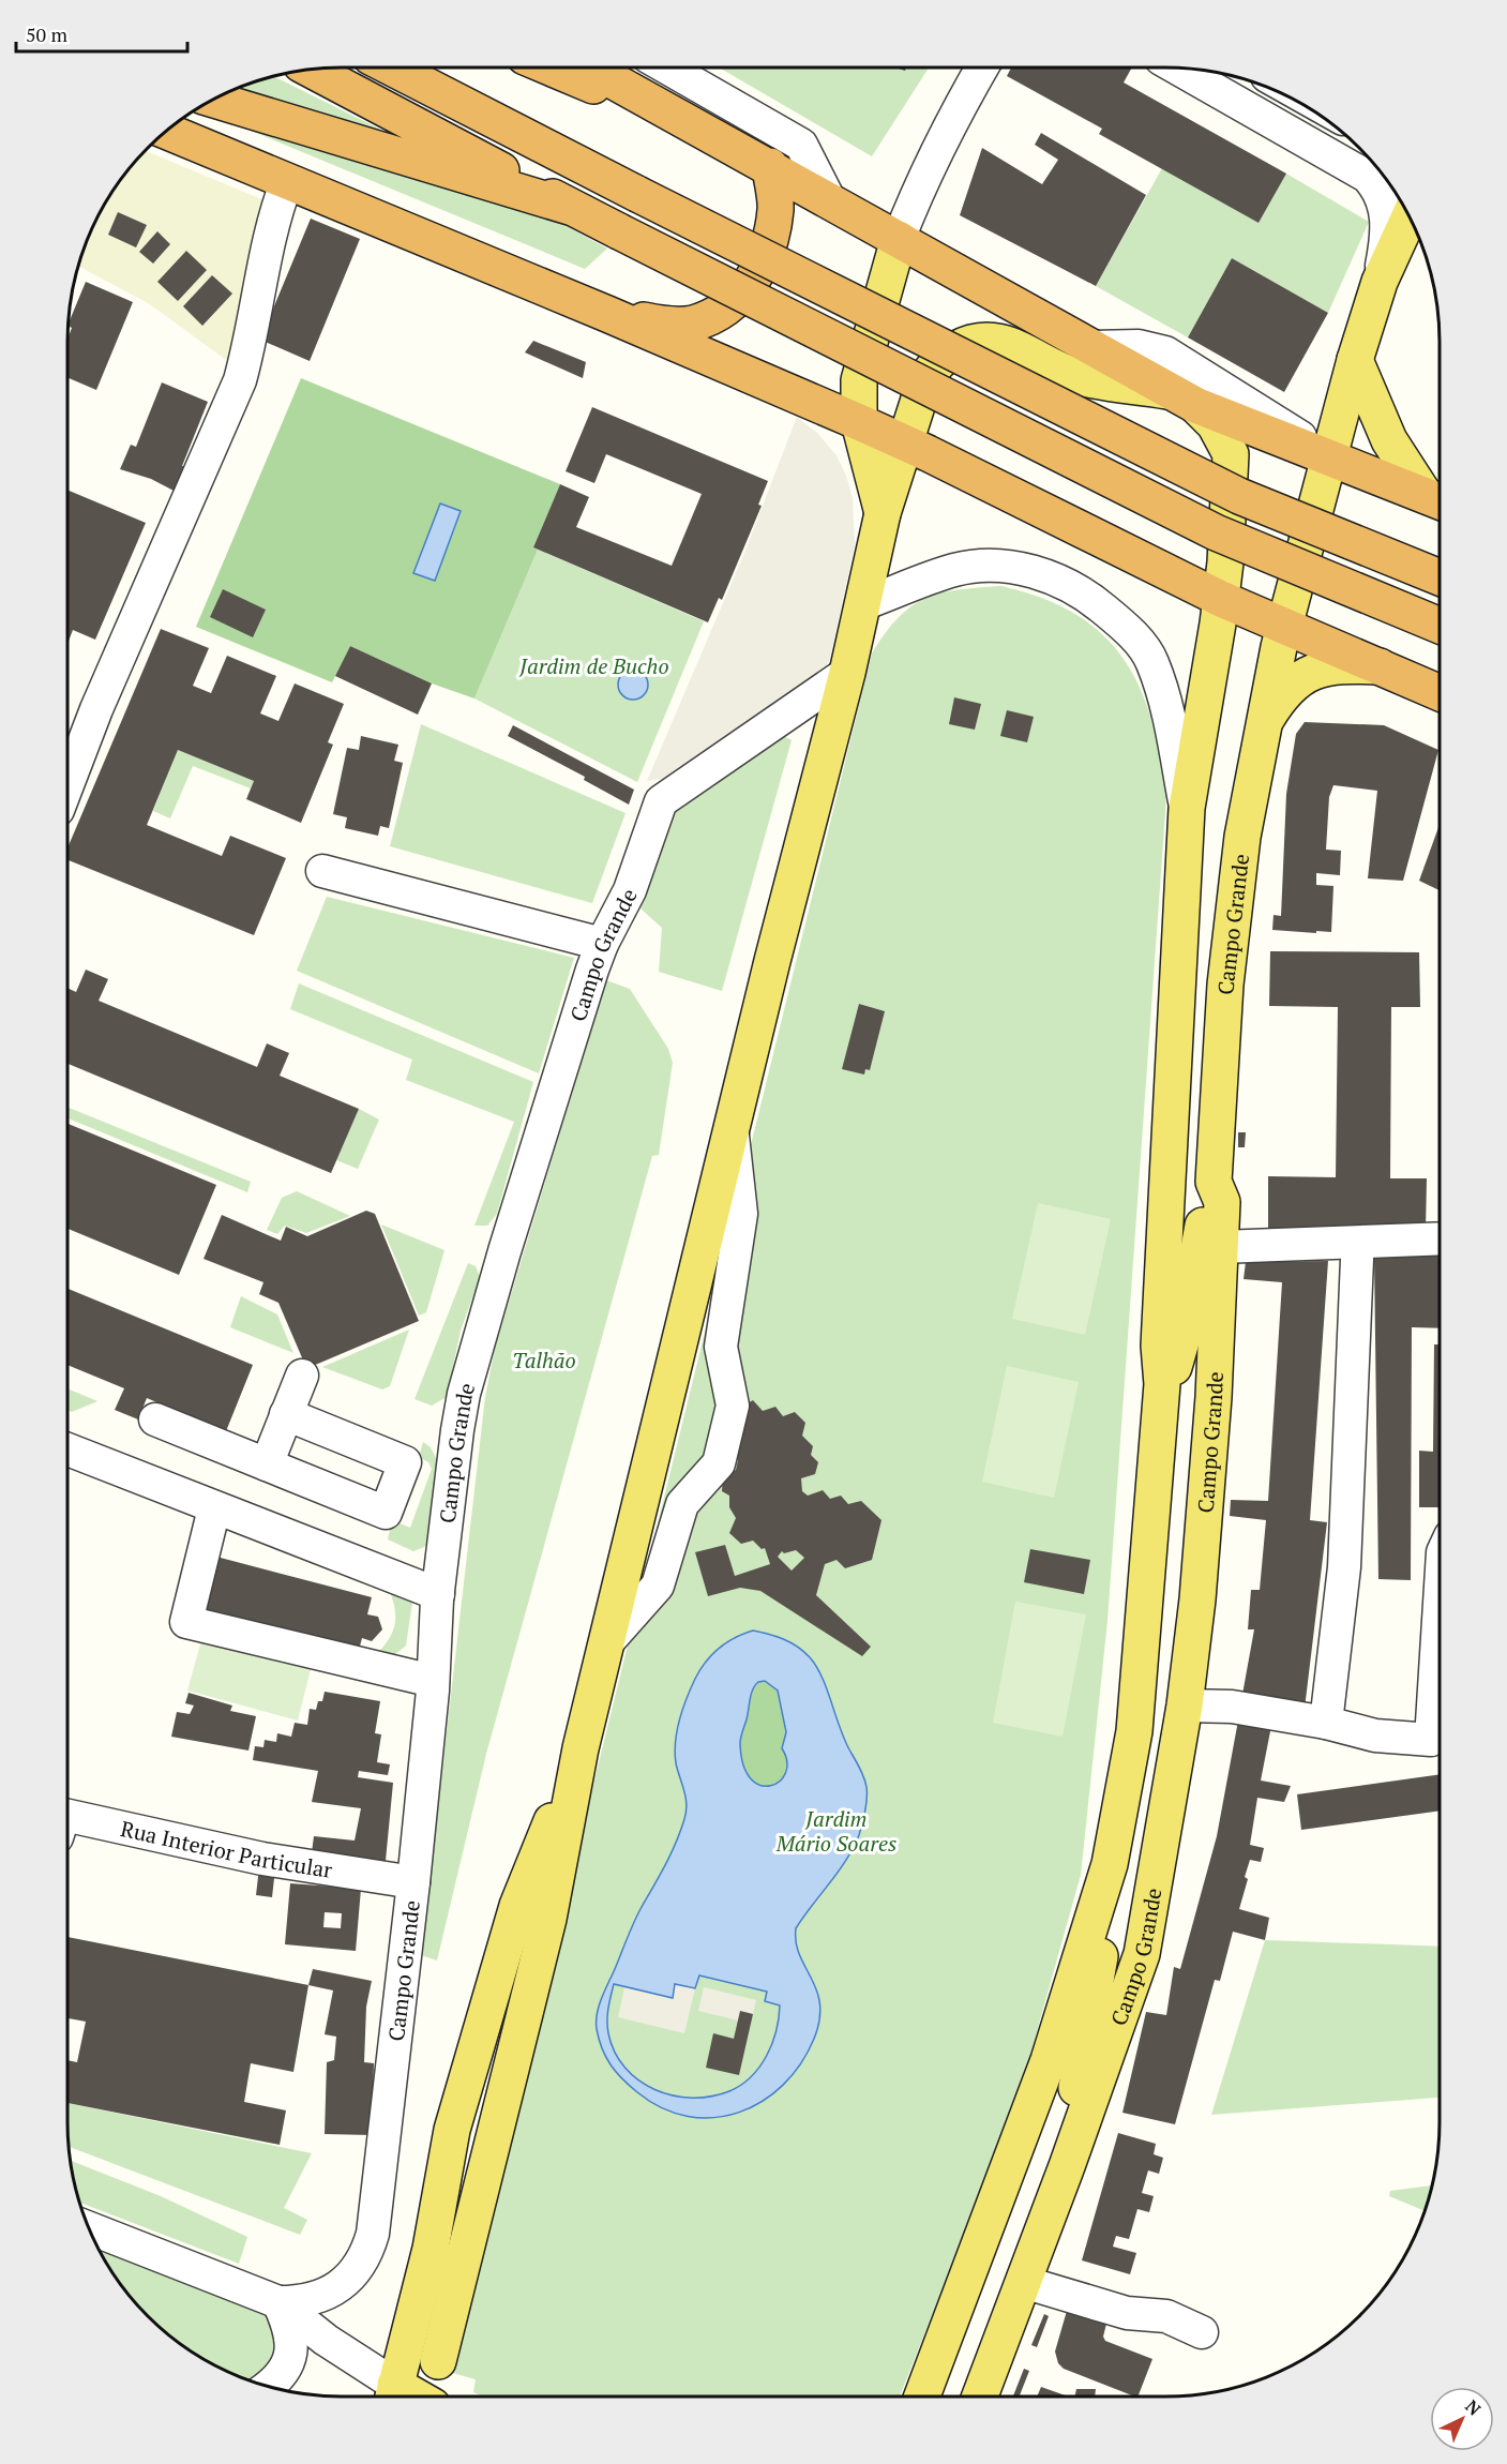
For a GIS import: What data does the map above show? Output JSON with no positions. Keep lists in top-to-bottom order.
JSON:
{
  "streets": {
    "main road": ["Campo Grande"],
    "street": ["Rua Interior Particular"]
  },
  "crossings": [
    ["Campo Grande", "Rua Interior Particular"]
  ],
  "parks": ["Jardim de Bucho", "Talhão", "Jardim Mário Soares"],
  "scale_bar": "50 m",
  "north": "top right"
}
